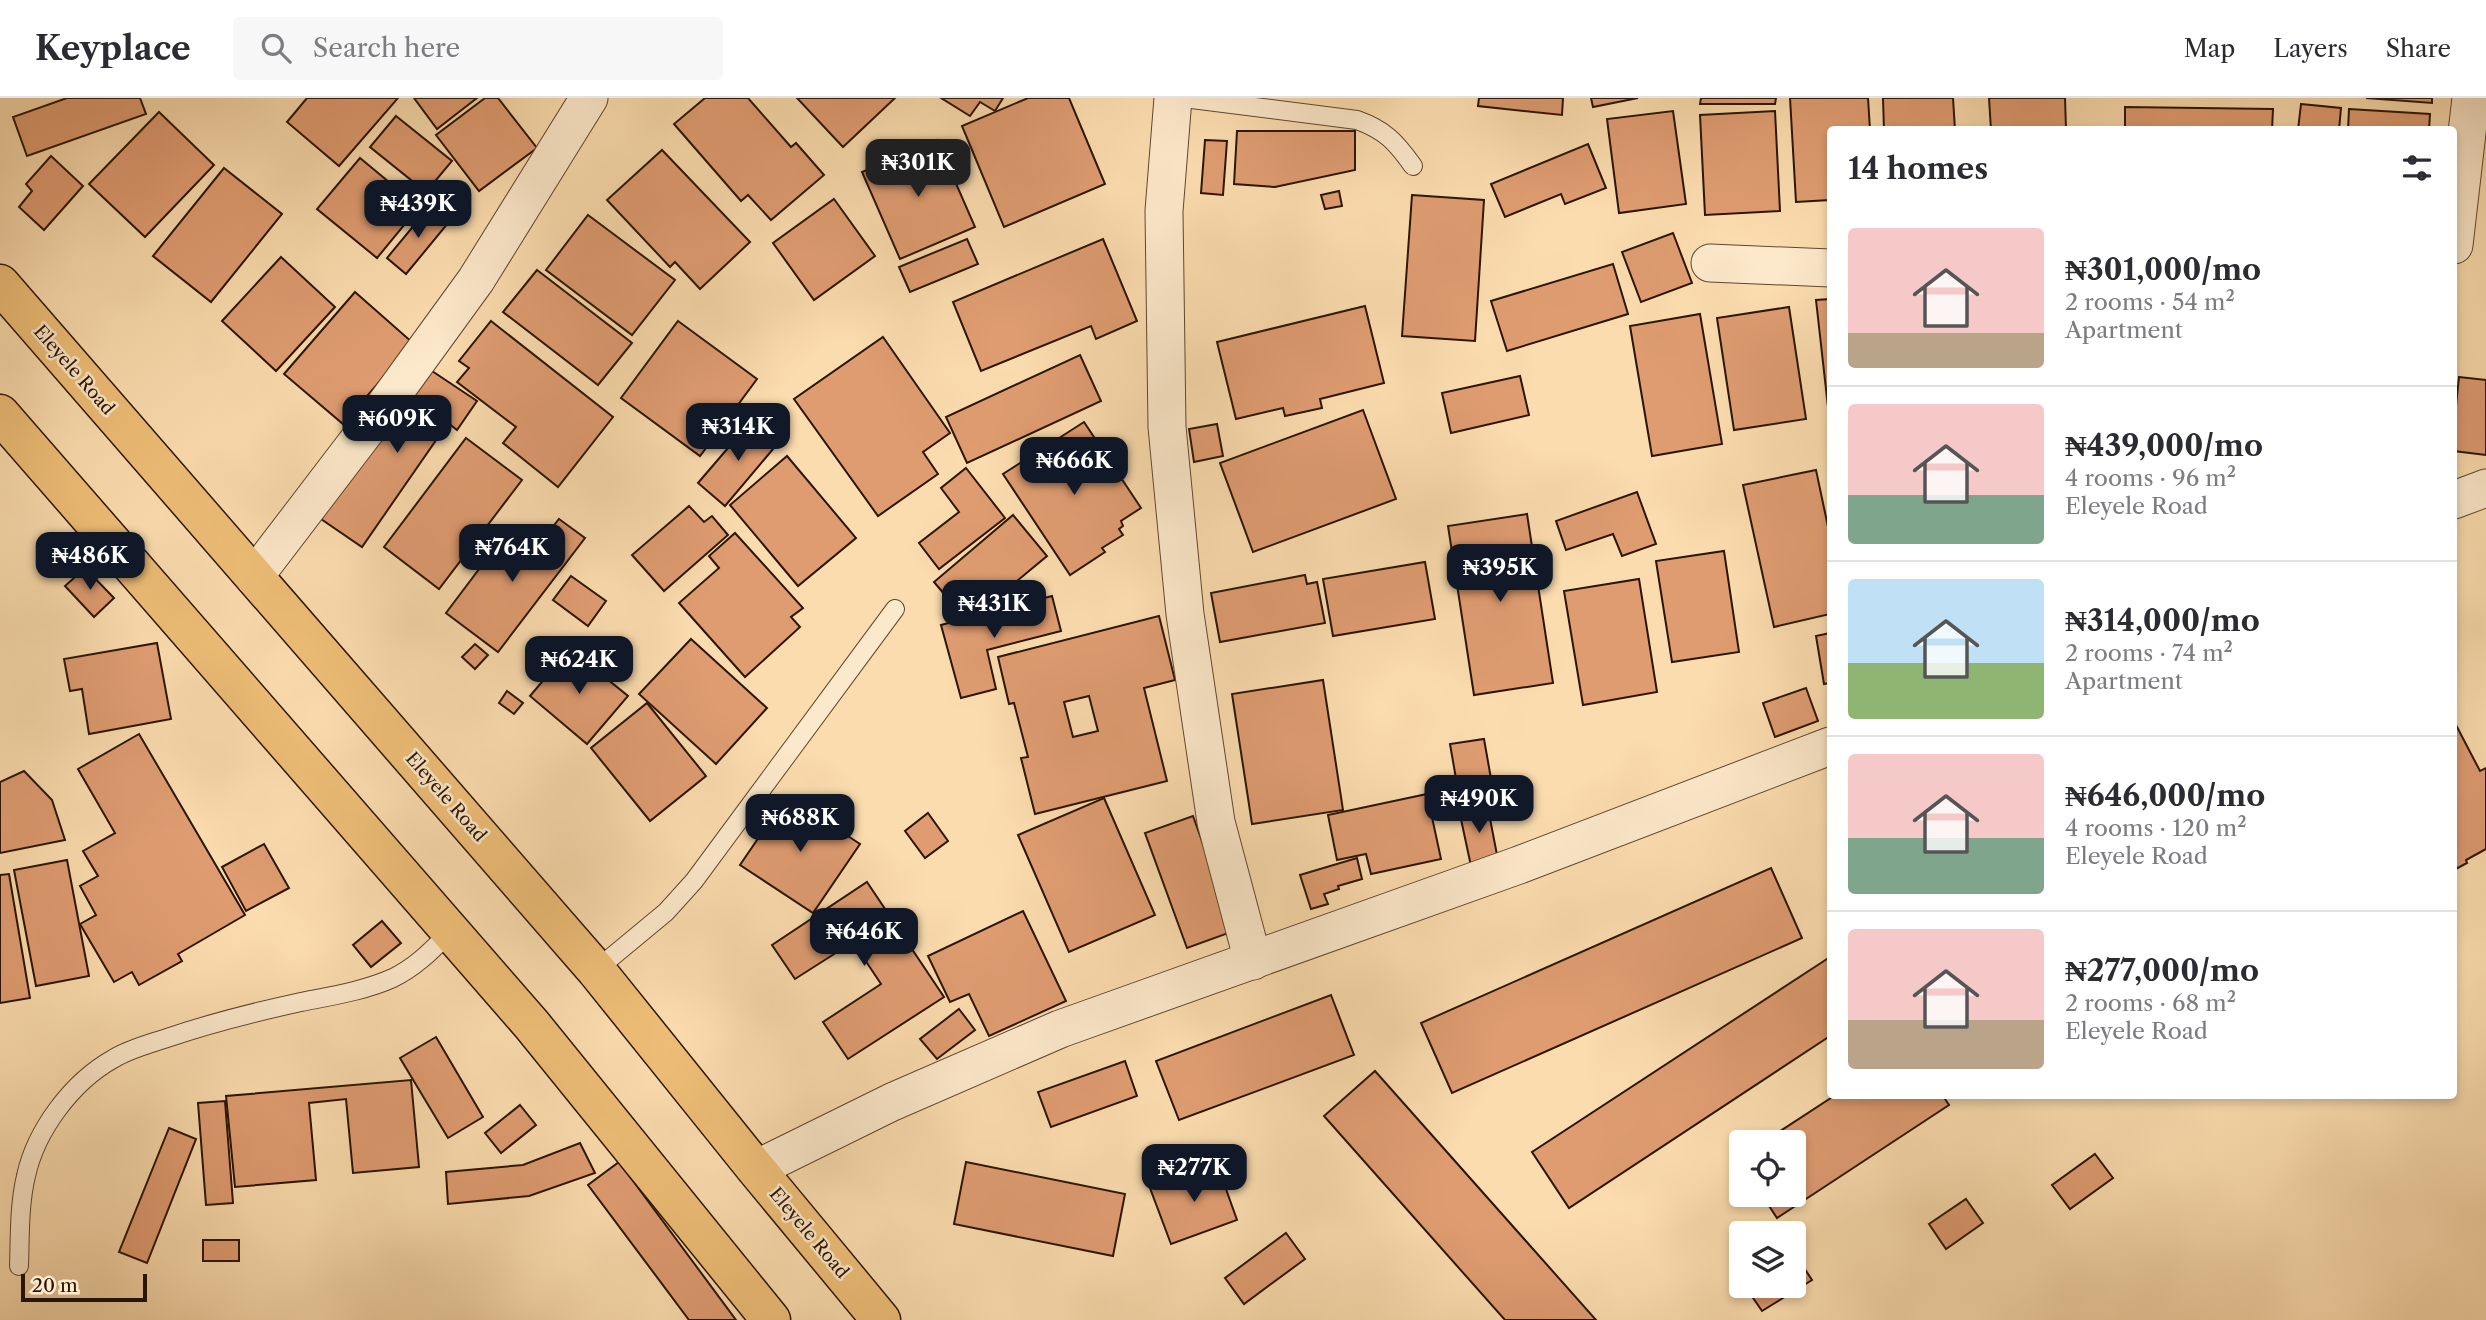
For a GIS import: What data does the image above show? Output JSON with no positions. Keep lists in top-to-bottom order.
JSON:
{
  "streets": {
    "main road": ["Eleyele Road"]
  },
  "scale_bar": "20 m",
  "page": {
    "header": "Keyplace",
    "search": "Search here",
    "nav": ["Map", "Layers", "Share"],
    "heading": "14 homes",
    "price": [
      "₦301K",
      "₦439K",
      "₦609K",
      "₦314K",
      "₦666K",
      "₦764K",
      "₦486K",
      "₦395K",
      "₦431K",
      "₦624K",
      "₦490K",
      "₦688K",
      "₦646K",
      "₦277K"
    ],
    "list": [
      {
        "name": "₦301,000/mo",
        "note": "2 rooms · 54 m² · Apartment"
      },
      {
        "name": "₦439,000/mo",
        "note": "4 rooms · 96 m² · Eleyele Road"
      },
      {
        "name": "₦314,000/mo",
        "note": "2 rooms · 74 m² · Apartment"
      },
      {
        "name": "₦646,000/mo",
        "note": "4 rooms · 120 m² · Eleyele Road"
      },
      {
        "name": "₦277,000/mo",
        "note": "2 rooms · 68 m² · Eleyele Road"
      }
    ],
    "scale": "20 m"
  }
}
